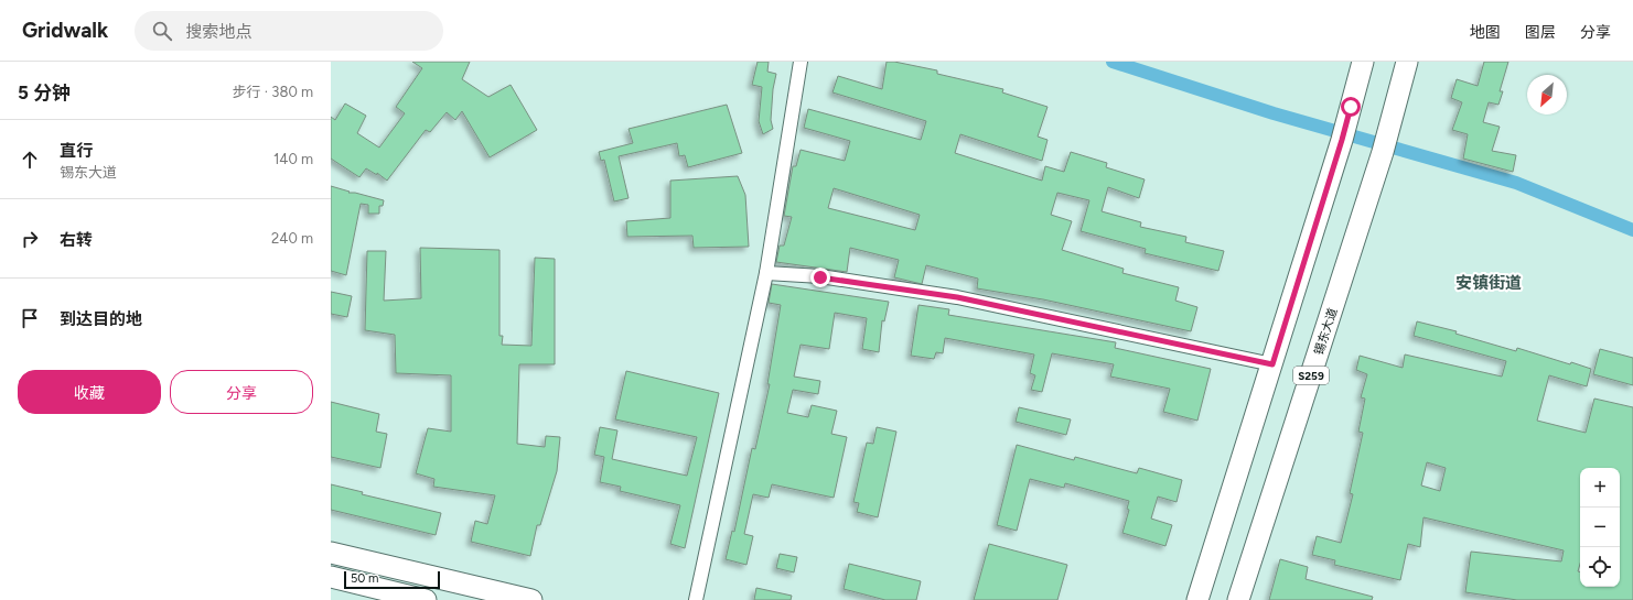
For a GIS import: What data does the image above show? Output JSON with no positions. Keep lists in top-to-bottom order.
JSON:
{
  "streets": {
    "main road": ["锡东大道", "S259"]
  },
  "districts": ["安镇街道"],
  "scale_bar": "50 m",
  "north": "bottom left",
  "page": {
    "header": "Gridwalk",
    "search": "搜索地点",
    "nav": ["地图", "图层", "分享"],
    "heading": ["5 分钟", "步行 · 380 m"],
    "list": [
      ["直行", "锡东大道", "140 m"],
      ["右转", "240 m"],
      "到达目的地"
    ],
    "buttons": ["收藏", "分享"],
    "map_buttons": ["+", "−"],
    "scale": "50 m"
  }
}
